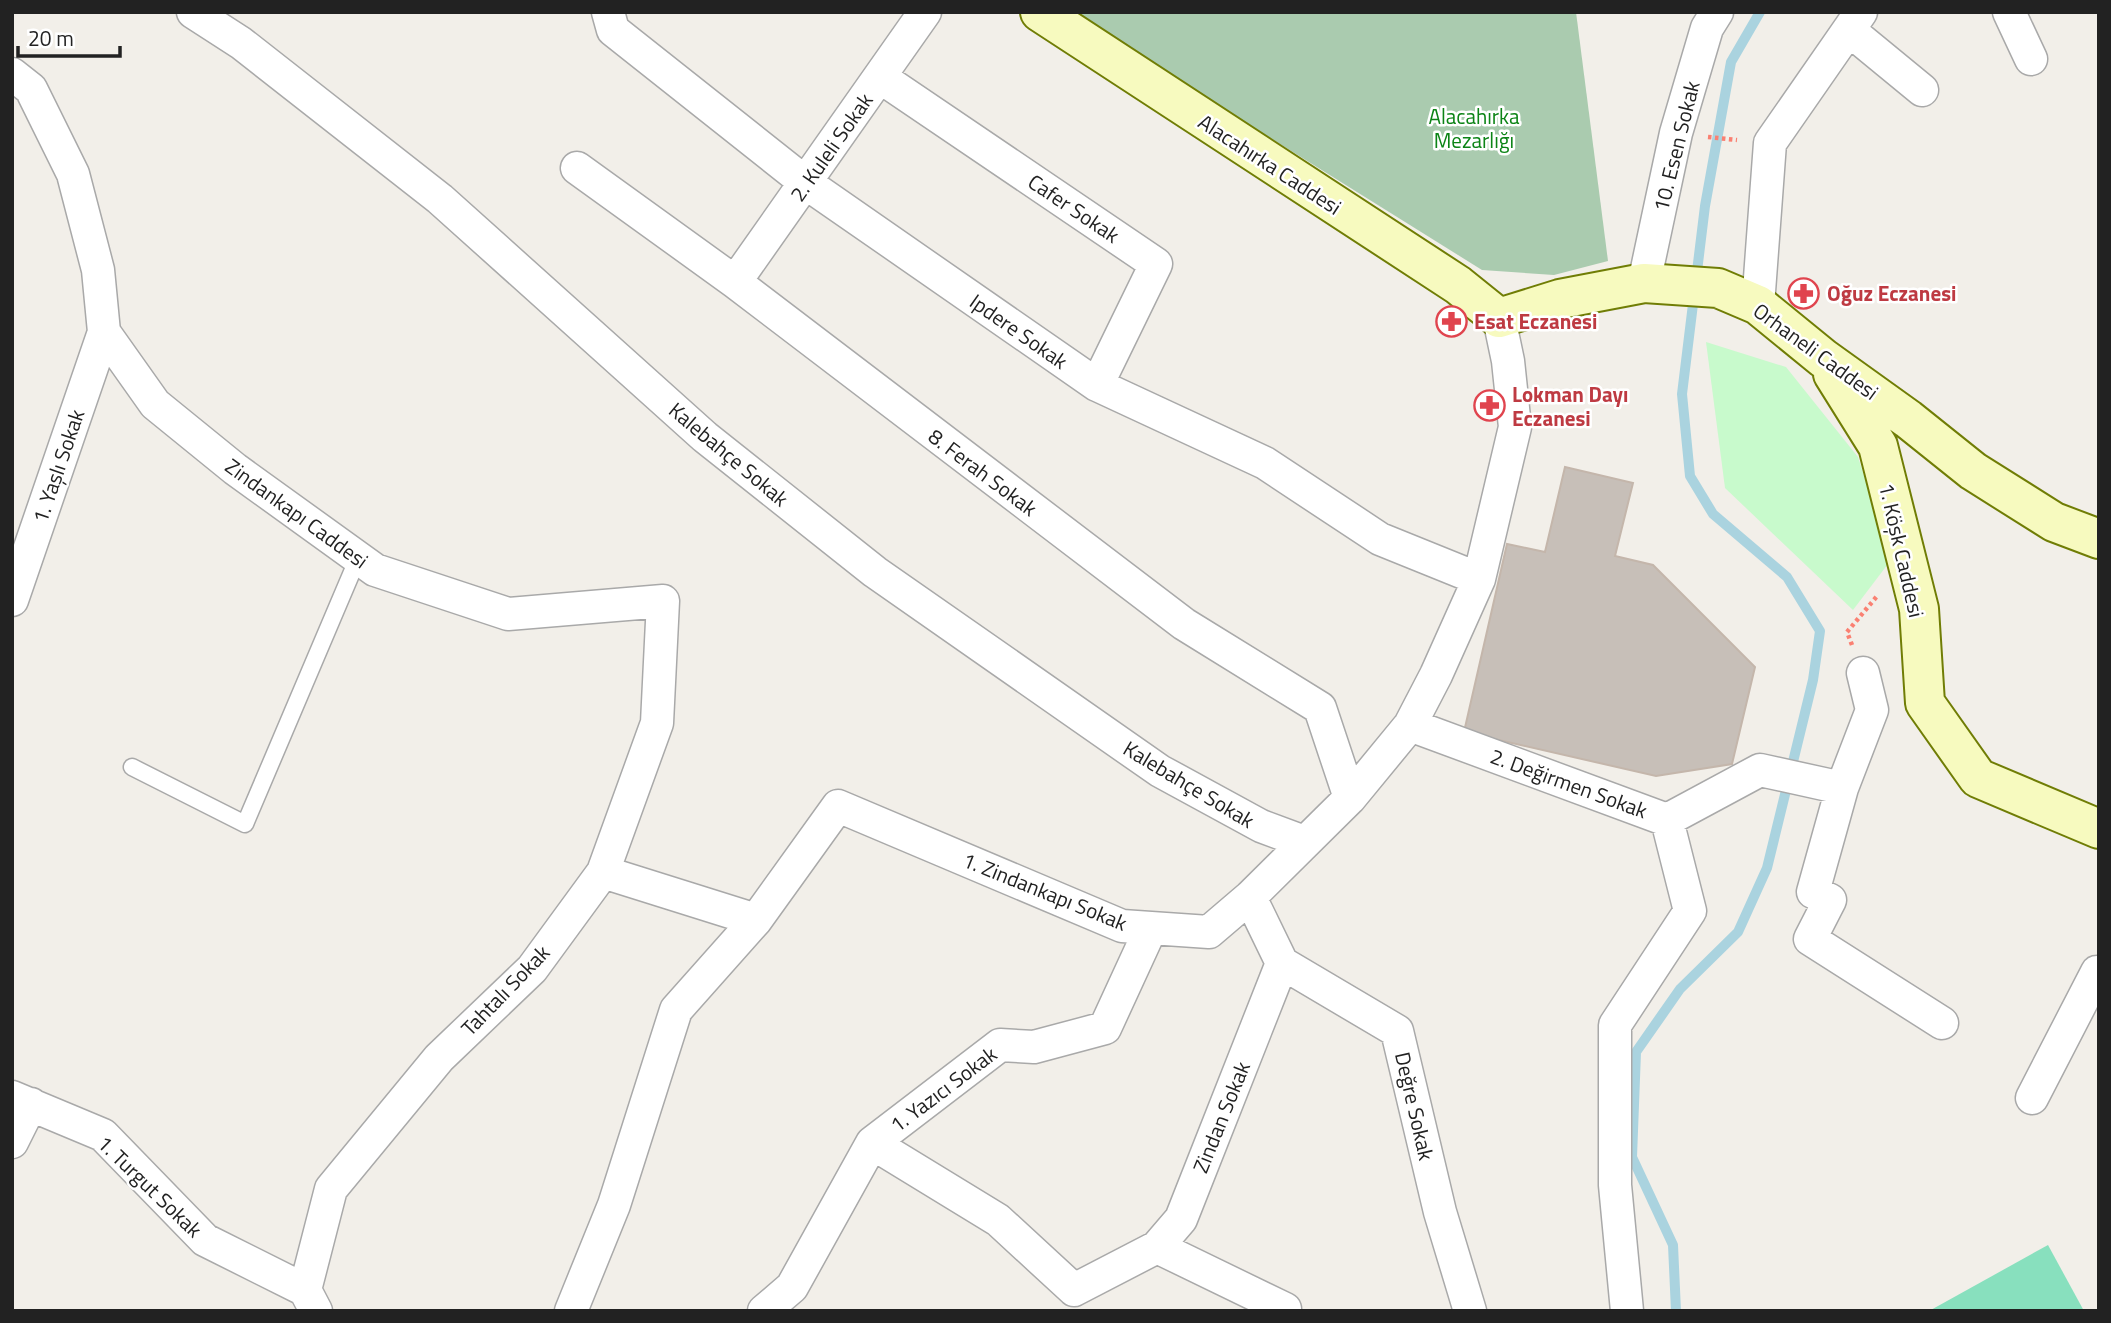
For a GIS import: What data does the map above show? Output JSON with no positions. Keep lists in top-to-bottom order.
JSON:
{
  "streets": {
    "main road": ["Alacahırka Caddesi", "Orhaneli Caddesi", "1. Köşk Caddesi"],
    "street": [
      "10. Esen Sokak",
      "2. Kuleli Sokak",
      "Cafer Sokak",
      "Ipdere Sokak",
      "Kalebahçe Sokak",
      "1. Yaşlı Sokak",
      "8. Ferah Sokak",
      "Zindankapı Caddesi",
      "2. Değirmen Sokak",
      "1. Zindankapı Sokak",
      "Tahtalı Sokak",
      "1. Yazıcı Sokak",
      "Değre Sokak",
      "Zindan Sokak",
      "1. Turgut Sokak"
    ]
  },
  "crossings": [
    ["10. Esen Sokak", "Orhaneli Caddesi"],
    ["2. Kuleli Sokak", "Cafer Sokak"],
    ["2. Kuleli Sokak", "Ipdere Sokak"],
    ["2. Kuleli Sokak", "8. Ferah Sokak"],
    ["Alacahırka Caddesi", "Orhaneli Caddesi"],
    ["Alacahırka Caddesi", "1. Zindankapı Sokak"],
    ["Cafer Sokak", "Ipdere Sokak"],
    ["Ipdere Sokak", "1. Zindankapı Sokak"],
    ["Orhaneli Caddesi", "1. Köşk Caddesi"],
    ["Orhaneli Caddesi", "1. Zindankapı Sokak"],
    ["Kalebahçe Sokak", "1. Zindankapı Sokak"],
    ["1. Yaşlı Sokak", "Zindankapı Caddesi"],
    ["8. Ferah Sokak", "1. Zindankapı Sokak"],
    ["Zindankapı Caddesi", "Tahtalı Sokak"],
    ["2. Değirmen Sokak", "1. Zindankapı Sokak"],
    ["1. Zindankapı Sokak", "1. Yazıcı Sokak"],
    ["Tahtalı Sokak", "1. Turgut Sokak"],
    ["Değre Sokak", "Zindan Sokak"]
  ],
  "parks": ["Alacahırka Mezarlığı"],
  "places": {
    "pharmacy": ["Oğuz Eczanesi", "Esat Eczanesi", "Lokman Dayı Eczanesi"]
  },
  "scale_bar": "20 m"
}
